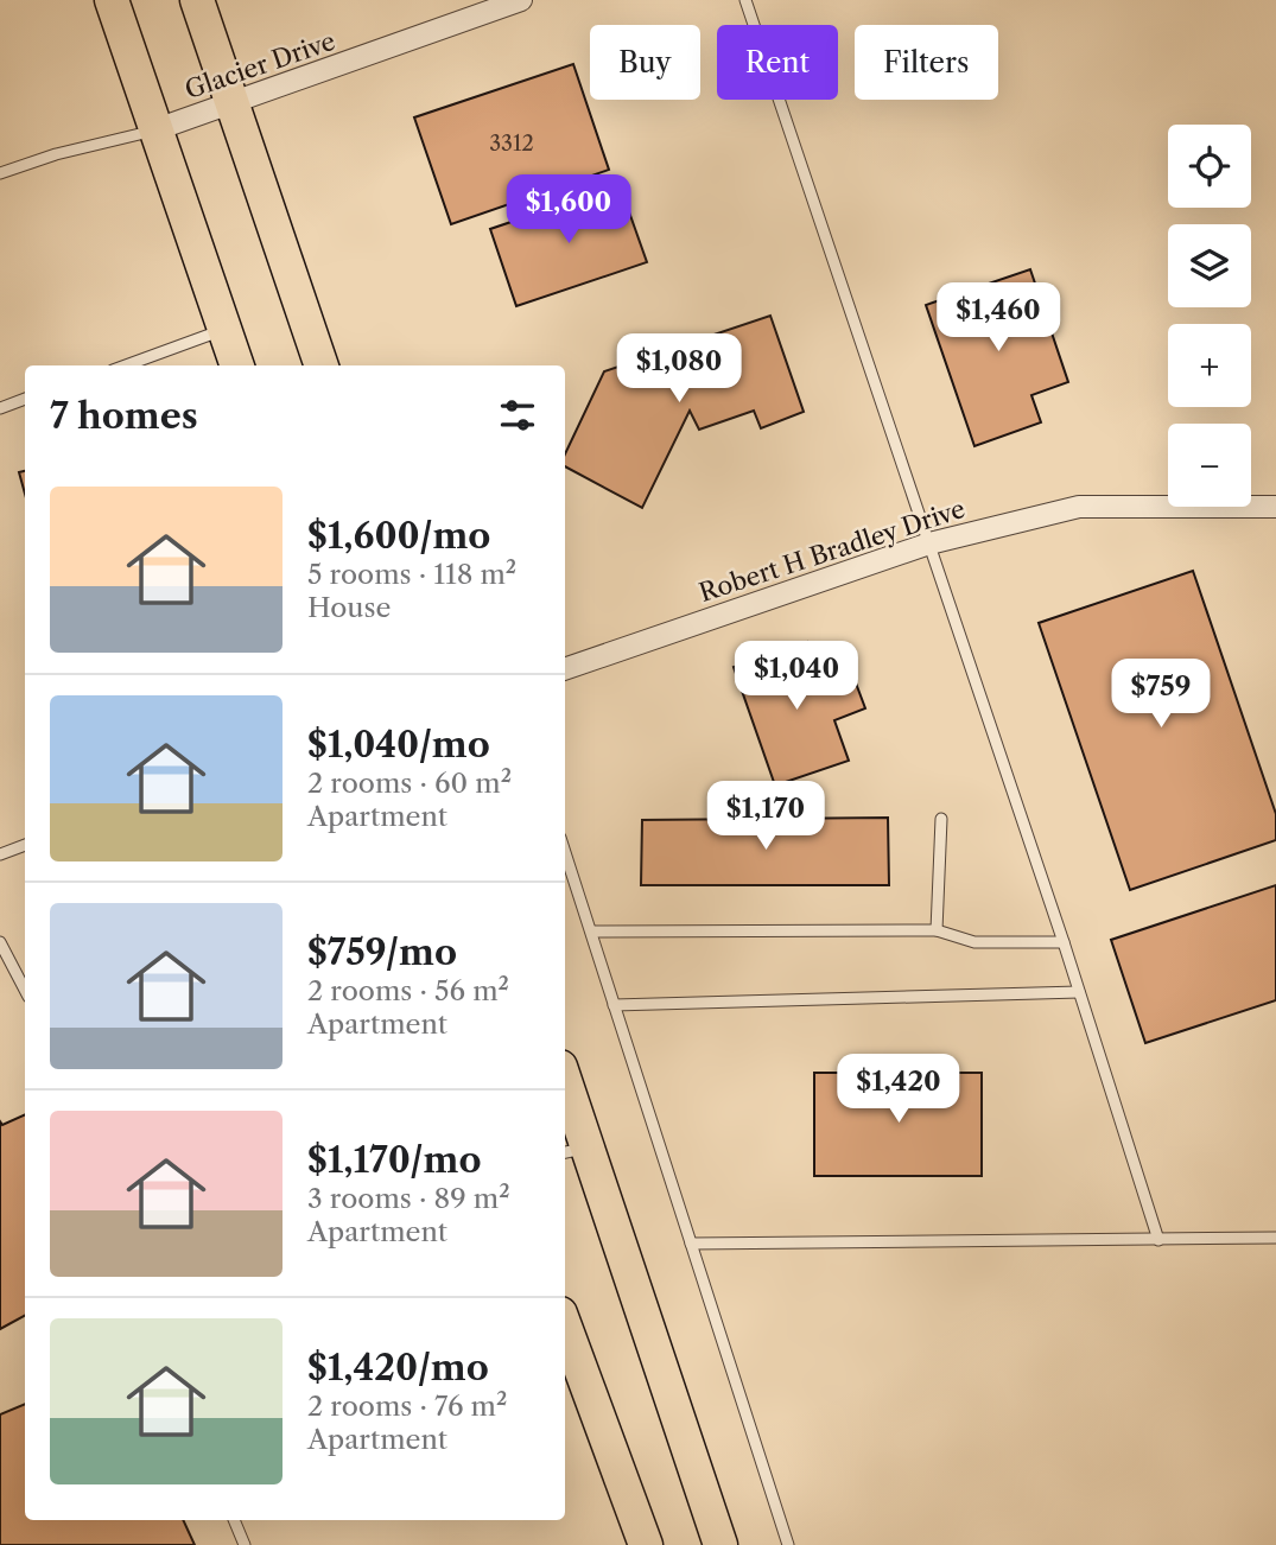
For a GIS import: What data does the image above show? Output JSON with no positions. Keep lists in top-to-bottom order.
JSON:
{
  "streets": {
    "street": ["Glacier Drive", "Robert H Bradley Drive"]
  },
  "house_numbers": ["3312"],
  "page": {
    "chip": ["Buy", "Rent", "Filters"],
    "map_buttons": ["+", "−"],
    "price": [
      "$1,600",
      "$1,460",
      "$1,080",
      "$1,040",
      "$759",
      "$1,170",
      "$1,420"
    ],
    "heading": "7 homes",
    "list": [
      {
        "name": "$1,600/mo",
        "note": "5 rooms · 118 m² · House"
      },
      {
        "name": "$1,040/mo",
        "note": "2 rooms · 60 m² · Apartment"
      },
      {
        "name": "$759/mo",
        "note": "2 rooms · 56 m² · Apartment"
      },
      {
        "name": "$1,170/mo",
        "note": "3 rooms · 89 m² · Apartment"
      },
      {
        "name": "$1,420/mo",
        "note": "2 rooms · 76 m² · Apartment"
      }
    ]
  }
}
